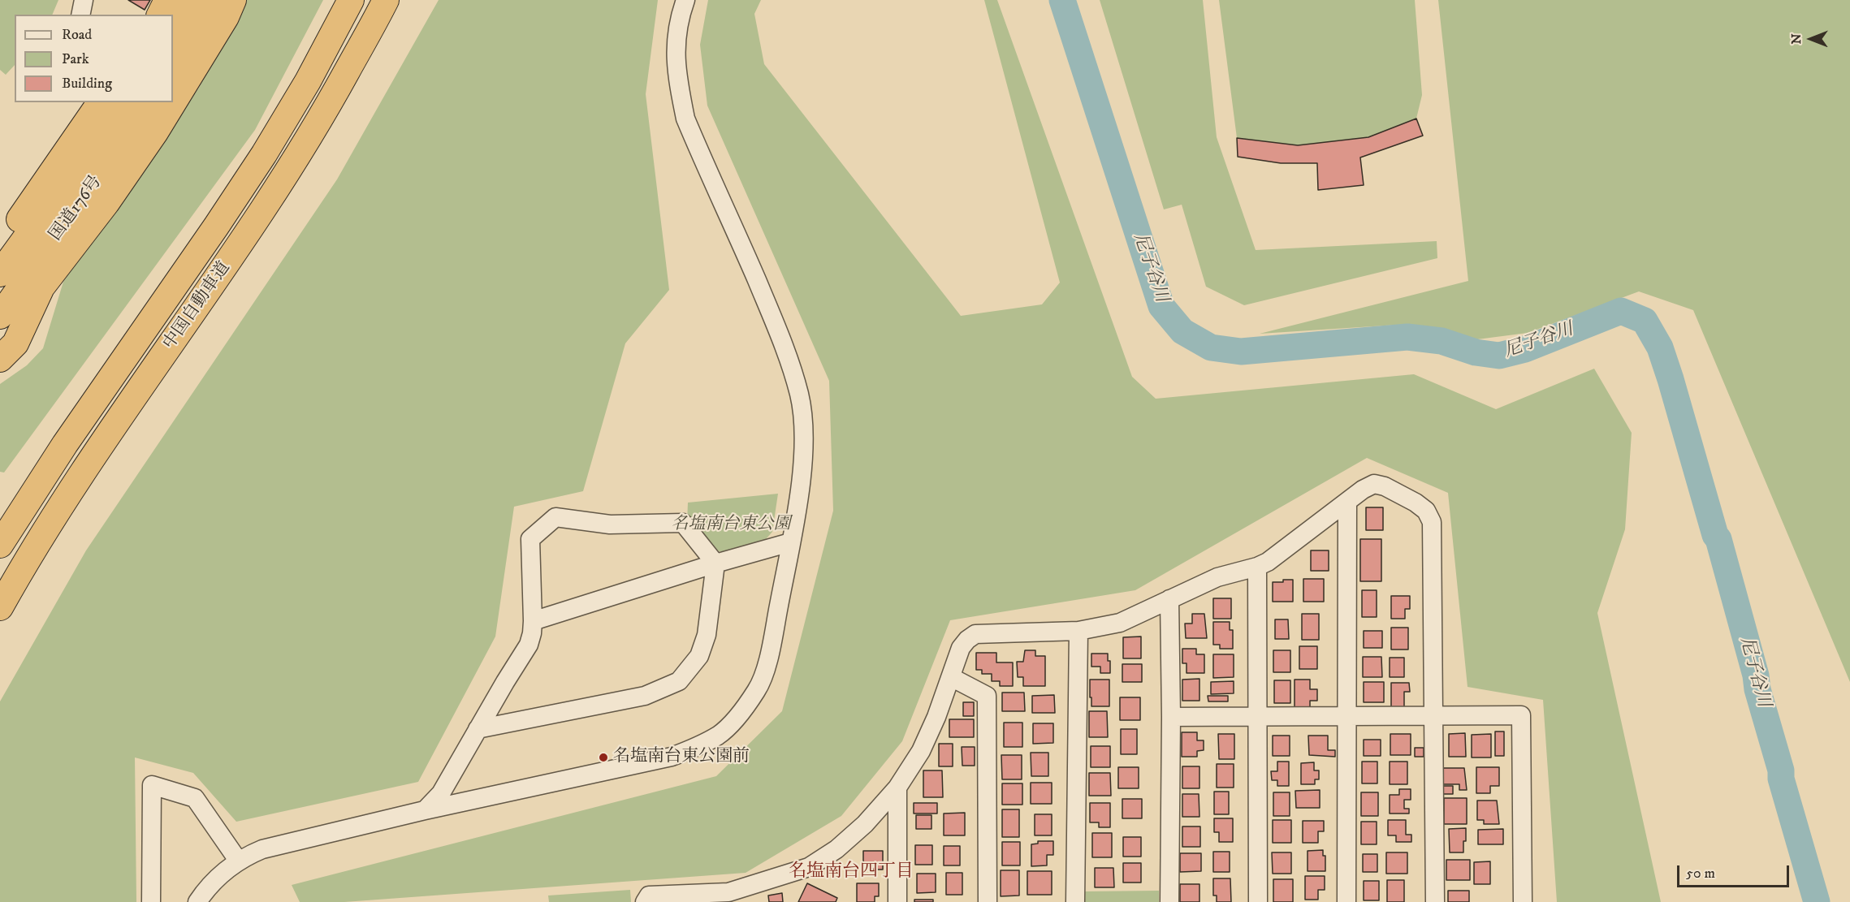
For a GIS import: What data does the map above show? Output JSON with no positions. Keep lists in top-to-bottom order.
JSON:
{
  "streets": {
    "highway": ["国道176号", "中国自動車道"]
  },
  "districts": ["名塩南台四丁目"],
  "water": ["尼子谷川"],
  "parks": ["名塩南台東公園"],
  "places": ["名塩南台東公園前"],
  "legend": ["Road", "Park", "Building"],
  "scale_bar": "50 m",
  "north": "left"
}
